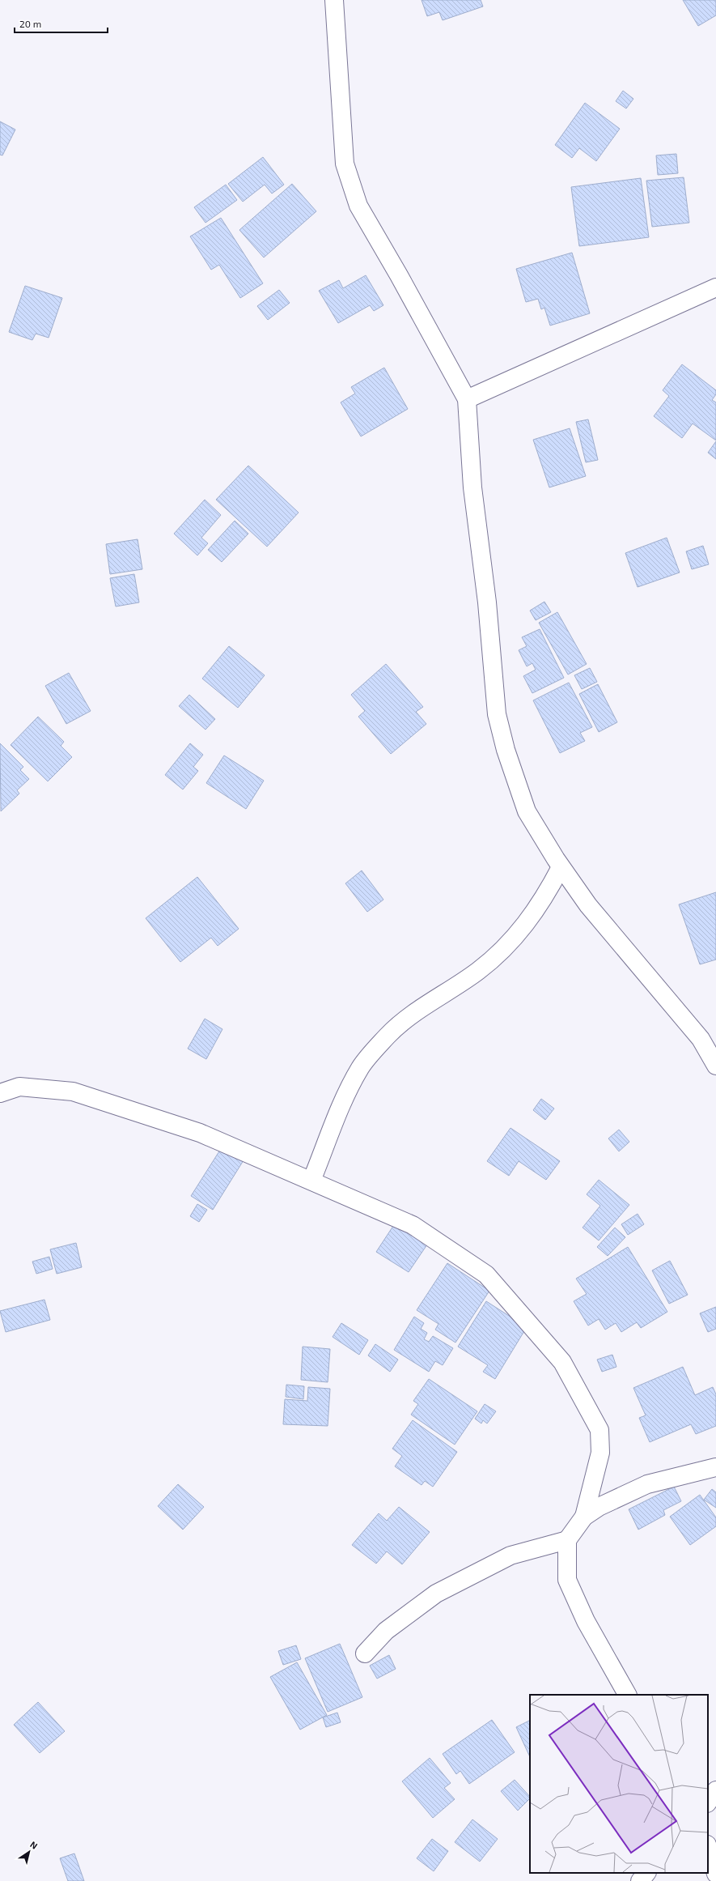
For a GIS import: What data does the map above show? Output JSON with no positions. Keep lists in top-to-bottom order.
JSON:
{
  "scale_bar": "20 m",
  "north": "top right"
}
